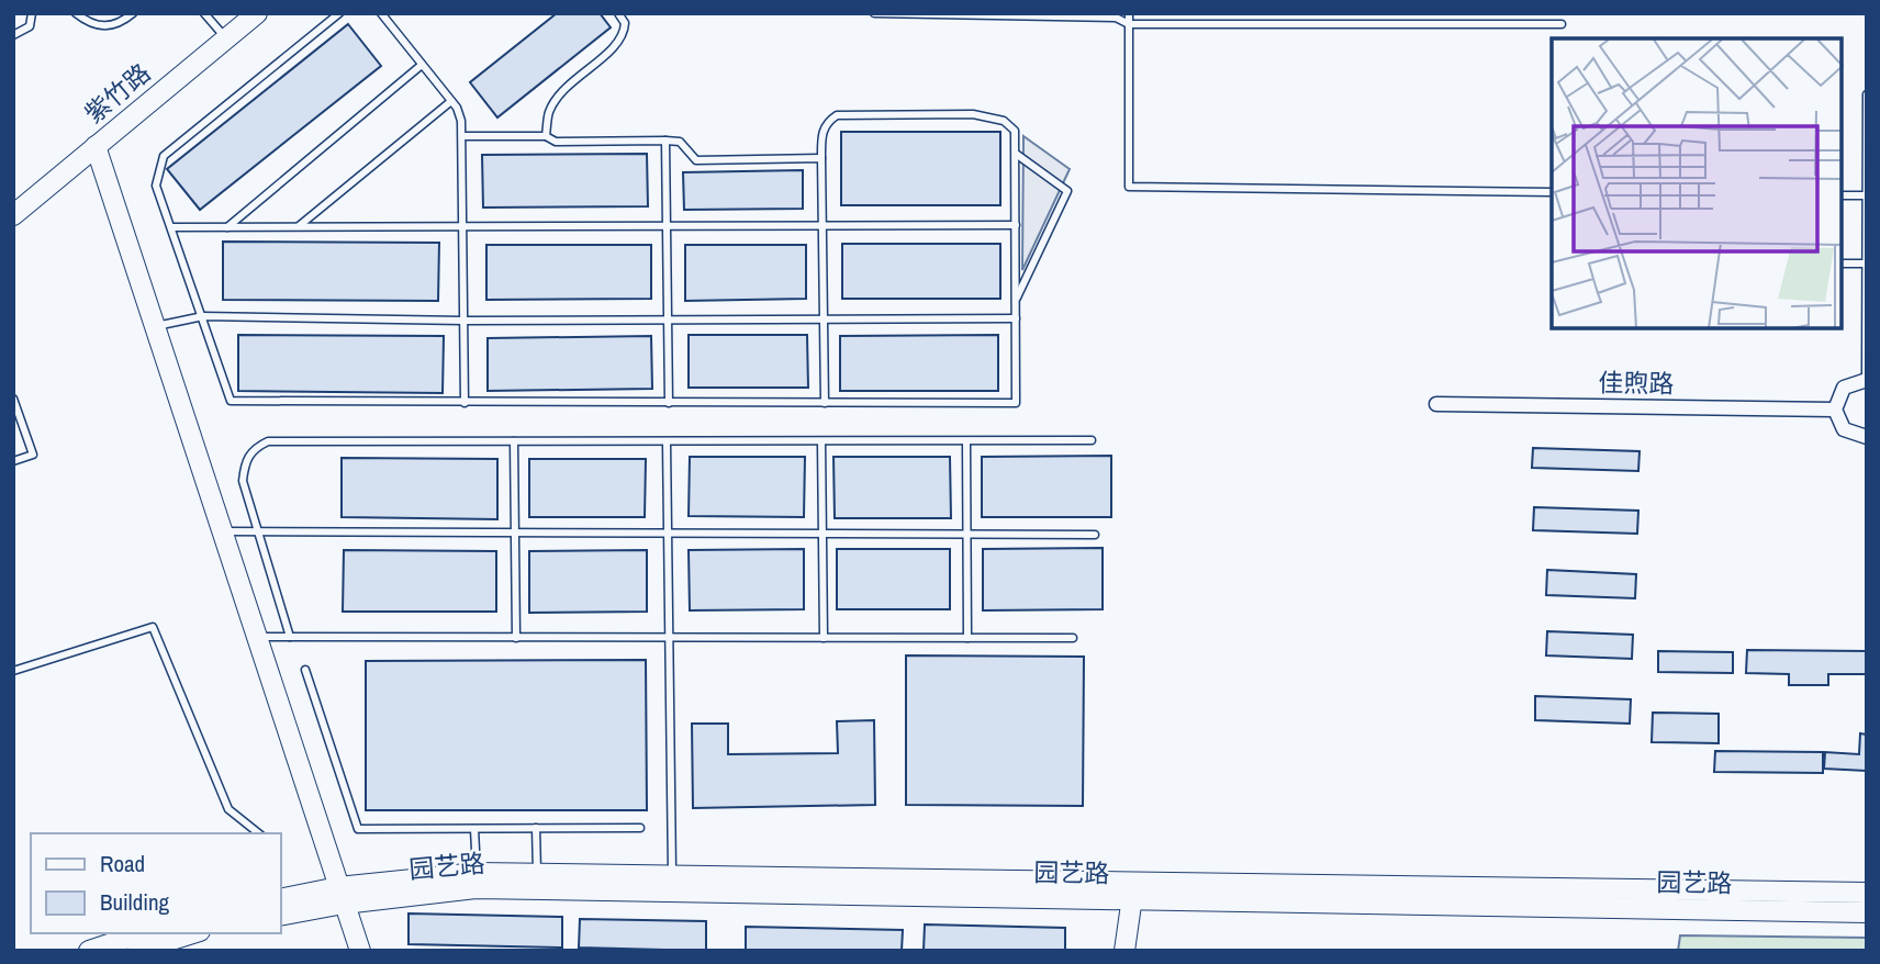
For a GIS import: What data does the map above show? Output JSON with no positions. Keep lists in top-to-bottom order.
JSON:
{
  "streets": {
    "street": ["紫竹路", "佳煦路", "园艺路"]
  },
  "legend": ["Road", "Building"]
}
